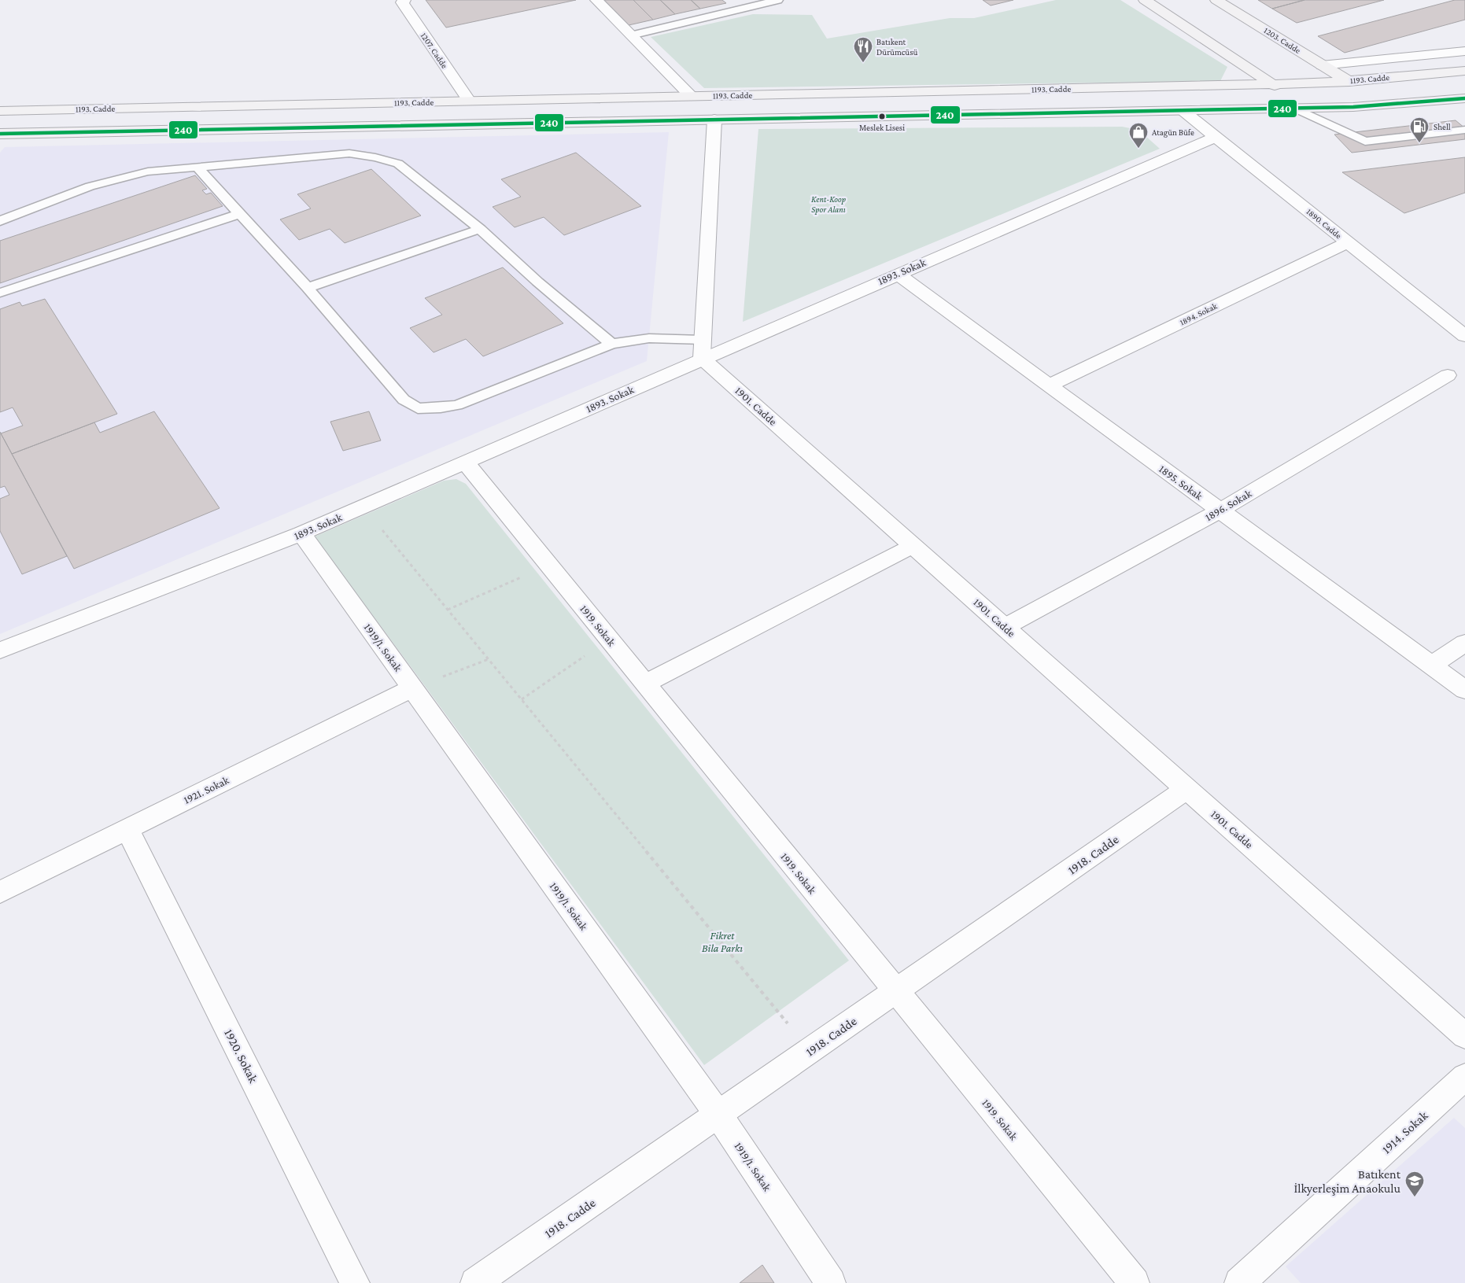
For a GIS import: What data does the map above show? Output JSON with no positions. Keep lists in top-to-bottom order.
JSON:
{
  "streets": {
    "main road": ["1203. Cadde", "1193. Cadde"],
    "street": [
      "1207. Cadde",
      "1890. Cadde",
      "1893. Sokak",
      "1894. Sokak",
      "1901. Cadde",
      "1895. Sokak",
      "1896. Sokak",
      "1919. Sokak",
      "1919/1. Sokak",
      "1921. Sokak",
      "1918. Cadde",
      "1920. Sokak",
      "1914. Sokak"
    ]
  },
  "crossings": [
    ["1203. Cadde", "1193. Cadde"],
    ["1207. Cadde", "1193. Cadde"],
    ["1890. Cadde", "1893. Sokak"],
    ["1890. Cadde", "1894. Sokak"],
    ["1893. Sokak", "1901. Cadde"],
    ["1893. Sokak", "1895. Sokak"],
    ["1893. Sokak", "1919. Sokak"],
    ["1893. Sokak", "1919/1. Sokak"],
    ["1894. Sokak", "1895. Sokak"],
    ["1901. Cadde", "1896. Sokak"],
    ["1901. Cadde", "1918. Cadde"],
    ["1895. Sokak", "1896. Sokak"],
    ["1919. Sokak", "1918. Cadde"],
    ["1919/1. Sokak", "1921. Sokak"],
    ["1919/1. Sokak", "1918. Cadde"],
    ["1921. Sokak", "1920. Sokak"]
  ],
  "parks": ["Kent-Koop Spor Alanı", "Fikret Bila Parkı"],
  "places": {
    "restaurant": ["Batıkent Dürümcüsü"],
    "other": ["Meslek Lisesi"],
    "fuel station": ["Shell"],
    "shop": ["Atagün Büfe"],
    "school or university": ["Batıkent İlkyerleşim Anaokulu"]
  },
  "lines": ["transit line 240"]
}
